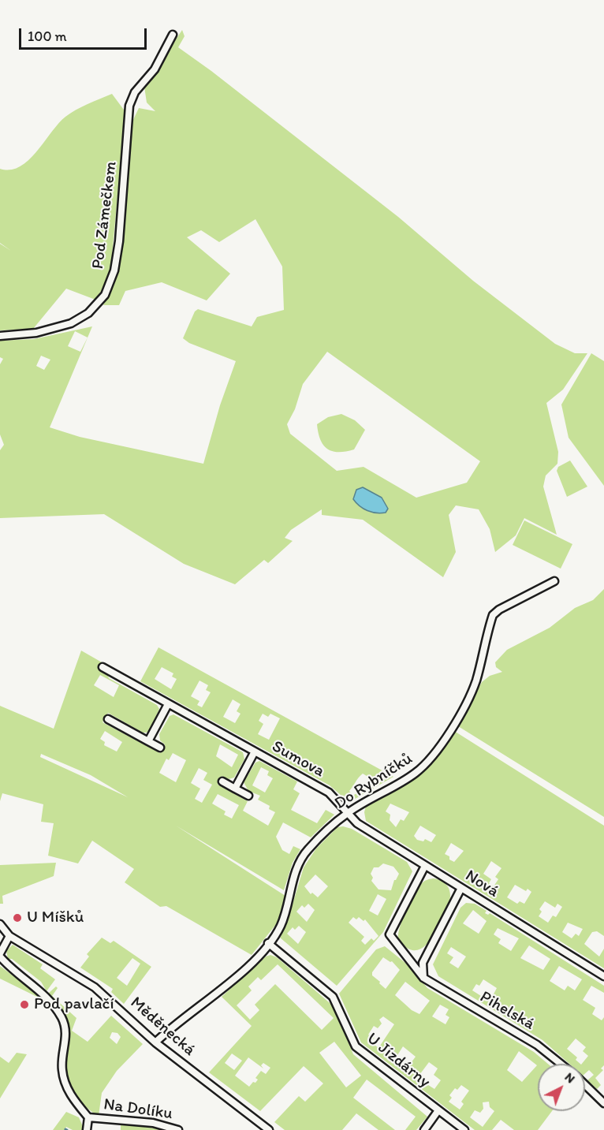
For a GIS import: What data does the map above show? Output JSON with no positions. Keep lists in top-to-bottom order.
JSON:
{
  "streets": {
    "street": [
      "Pod Zámečkem",
      "Sumova",
      "Do Rybníčků",
      "Nová",
      "Pihelská",
      "Měděnecká",
      "U Jízdárny",
      "Na Dolíku"
    ]
  },
  "crossings": [
    ["Sumova", "Do Rybníčků"],
    ["Sumova", "Nová"],
    ["Do Rybníčků", "Nová"],
    ["Do Rybníčků", "Měděnecká"],
    ["Do Rybníčků", "U Jízdárny"],
    ["Nová", "Pihelská"]
  ],
  "places": ["U Míšků", "Pod pavlačí"],
  "scale_bar": "100 m",
  "north": "top right"
}
